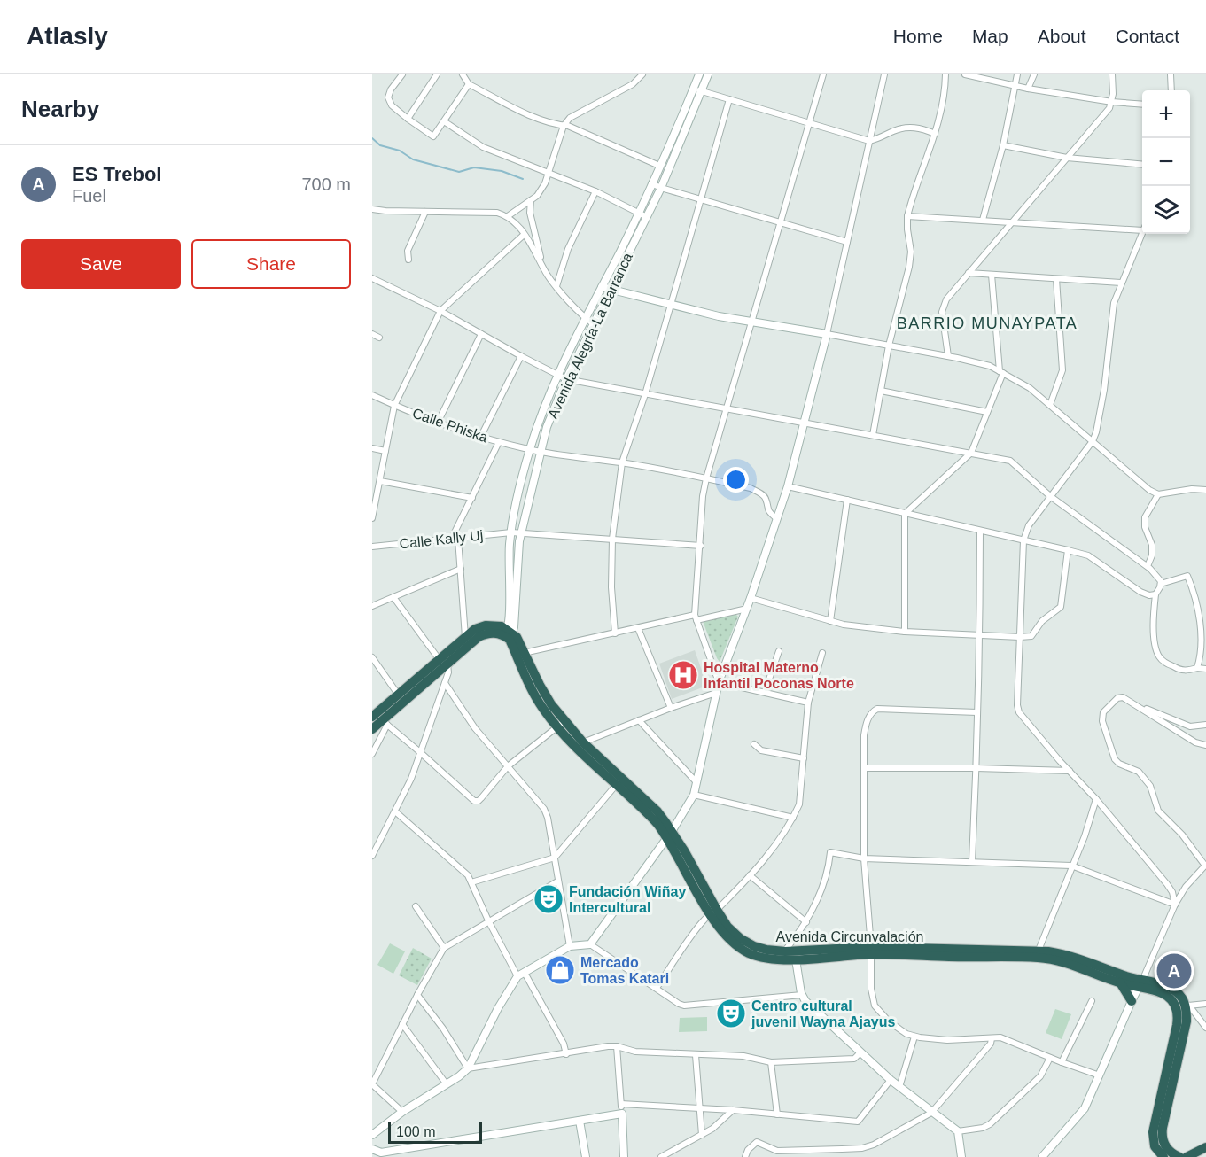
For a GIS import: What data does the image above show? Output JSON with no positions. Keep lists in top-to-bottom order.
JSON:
{
  "streets": {
    "highway": ["Avenida Circunvalación"],
    "street": ["Avenida Alegría-La Barranca", "Calle Phiska", "Calle Kally Uj"]
  },
  "crossings": [
    ["Avenida Alegría-La Barranca", "Calle Phiska"],
    ["Avenida Alegría-La Barranca", "Calle Kally Uj"],
    ["Avenida Alegría-La Barranca", "Avenida Circunvalación"]
  ],
  "districts": ["BARRIO MUNAYPATA"],
  "places": {
    "hospital": ["Hospital Materno Infantil Poconas Norte"],
    "theatre": ["Fundación Wiñay Intercultural", "Centro cultural juvenil Wayna Ajayus"],
    "shop": ["Mercado Tomas Katari"]
  },
  "scale_bar": "100 m",
  "page": {
    "header": "Atlasly",
    "nav": [
      "Home",
      "Map",
      "About",
      "Contact"
    ],
    "heading": "Nearby",
    "map_buttons": ["+", "−"],
    "list": [
      {
        "mark": "A",
        "name": "ES Trebol",
        "note": "Fuel",
        "value": "700 m"
      }
    ],
    "buttons": ["Save", "Share"],
    "pins": "A",
    "scale": "100 m"
  }
}
